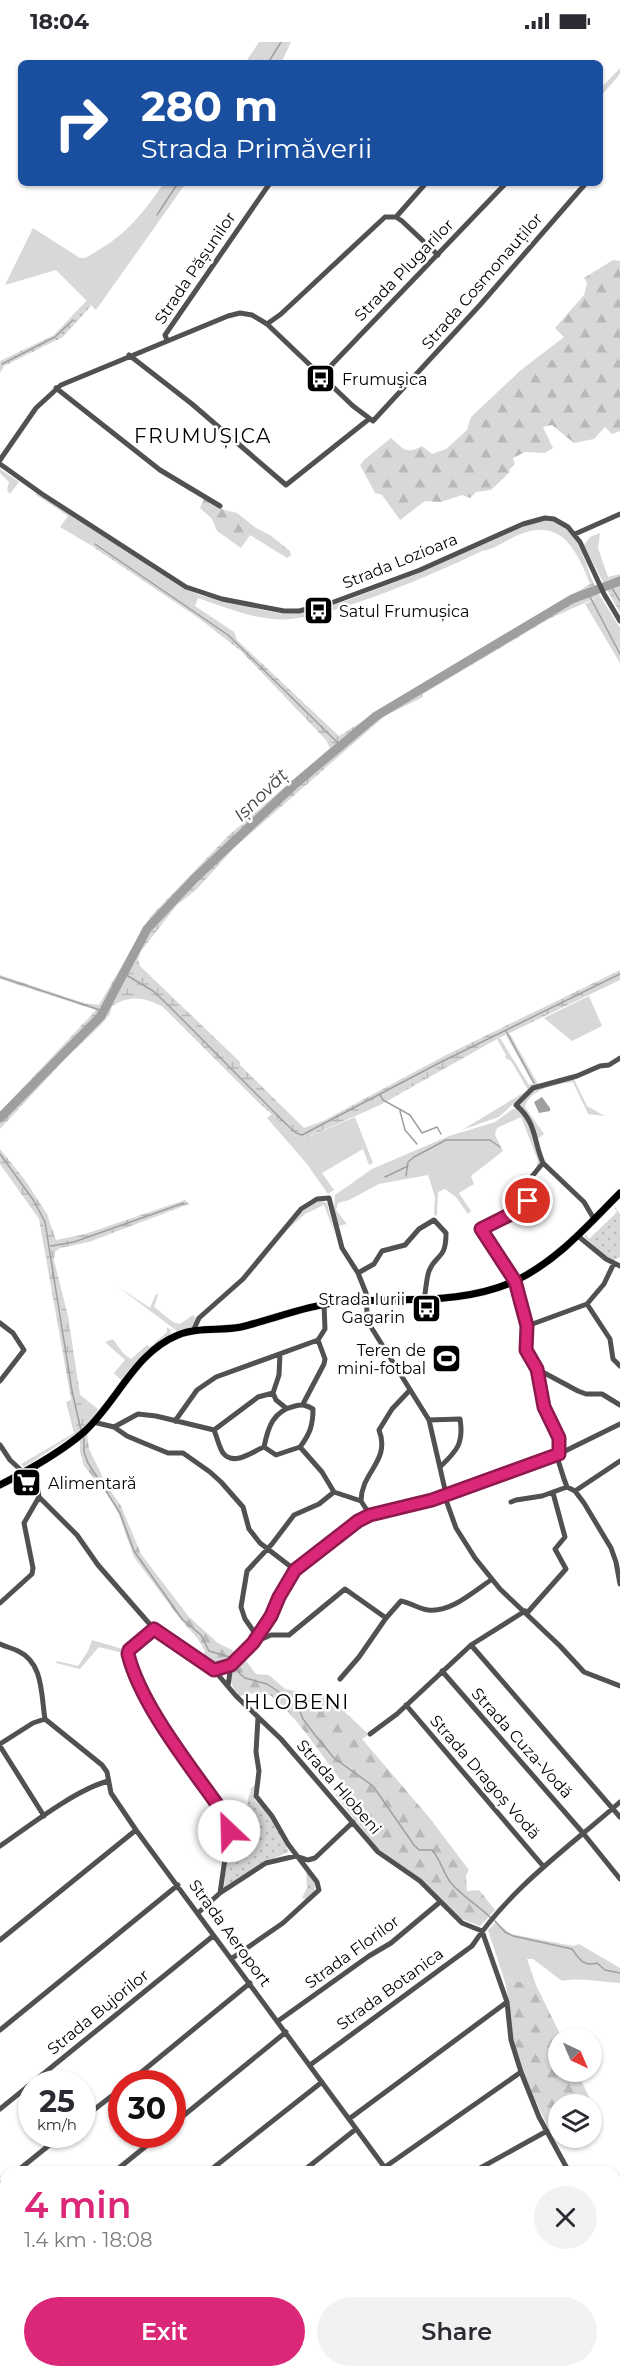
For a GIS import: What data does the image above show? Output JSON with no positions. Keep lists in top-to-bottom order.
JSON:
{
  "streets": {
    "street": [
      "Strada Pășunilor",
      "Strada Plugarilor",
      "Strada Cosmonauților",
      "Strada Lozioara",
      "Strada Cuza-Vodă",
      "Strada Dragoș Vodă",
      "Strada Hlobeni",
      "Strada Aeroport",
      "Strada Florilor",
      "Strada Botanica",
      "Strada Bujorilor"
    ]
  },
  "crossings": [
    ["Strada Pășunilor", "Strada Lozioara"],
    ["Strada Cosmonauților", "Strada Lozioara"],
    ["Strada Cuza-Vodă", "Strada Botanica"],
    ["Strada Dragoș Vodă", "Strada Botanica"],
    ["Strada Hlobeni", "Strada Florilor"],
    ["Strada Hlobeni", "Strada Botanica"],
    ["Strada Aeroport", "Strada Florilor"],
    ["Strada Aeroport", "Strada Botanica"],
    ["Strada Aeroport", "Strada Bujorilor"]
  ],
  "districts": ["FRUMUȘICA", "HLOBENI"],
  "water": ["Ișnovăț"],
  "places": {
    "bus stop": ["Frumuşica", "Satul Frumușica", "Strada Iurii Gagarin"],
    "sports": ["Teren de mini-fotbal"],
    "supermarket": ["Alimentară"]
  },
  "north": "bottom right",
  "page": {
    "status": "18:04",
    "turn": ["280 m", "Strada Primăverii"],
    "speed": "25 km/h",
    "limit": "30",
    "heading": ["4 min", "1.4 km · 18:08"],
    "buttons": ["Exit", "Share"]
  }
}
